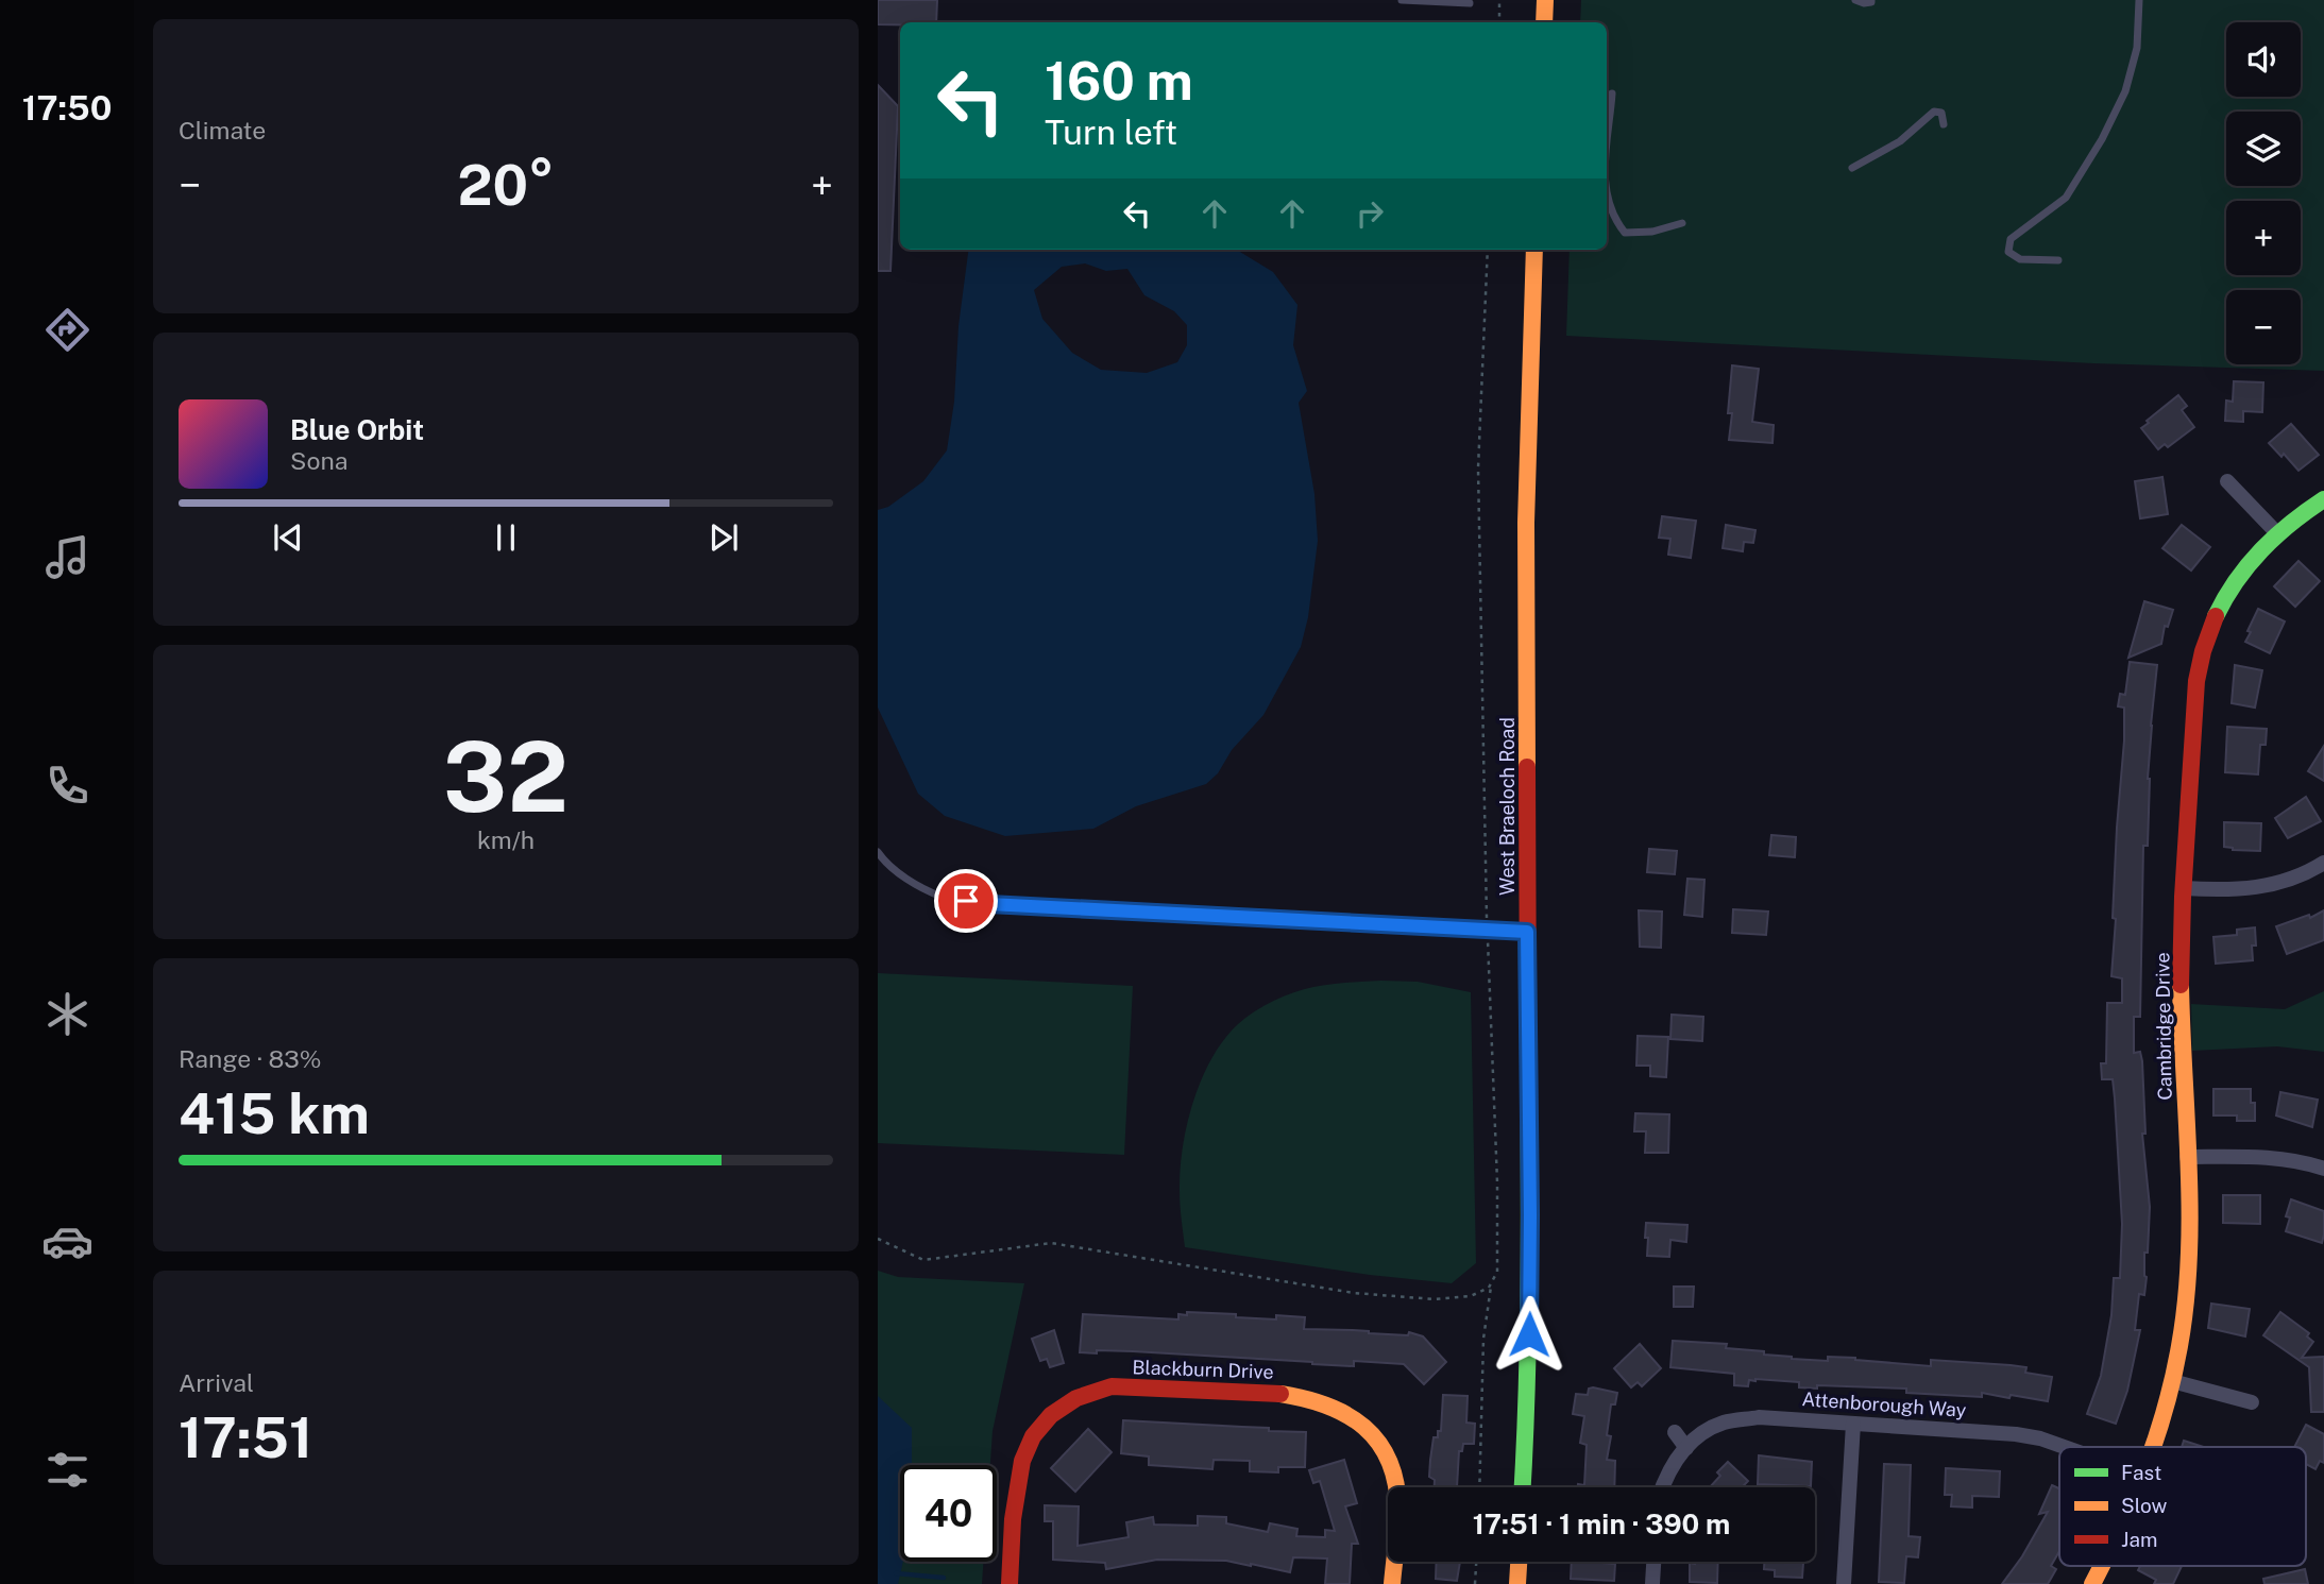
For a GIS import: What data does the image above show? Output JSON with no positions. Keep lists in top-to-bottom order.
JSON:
{
  "streets": {
    "street": [
      "West Braeloch Road",
      "Cambridge Drive",
      "Blackburn Drive",
      "Attenborough Way"
    ]
  },
  "legend": ["Fast", "Slow", "Jam"],
  "page": {
    "tabs": "17:50",
    "tile": [
      "Climate",
      ["32", "km/h"],
      ["Range · 83%", "415 km"],
      ["Arrival", "17:51"]
    ],
    "map_buttons": ["+", "−"],
    "turn": ["160 m", "Turn left"],
    "heat": ["−", "20°", "+"],
    "song": ["Blue Orbit", "Sona"],
    "limit": "40",
    "trip": "17:51 · 1 min · 390 m"
  }
}
